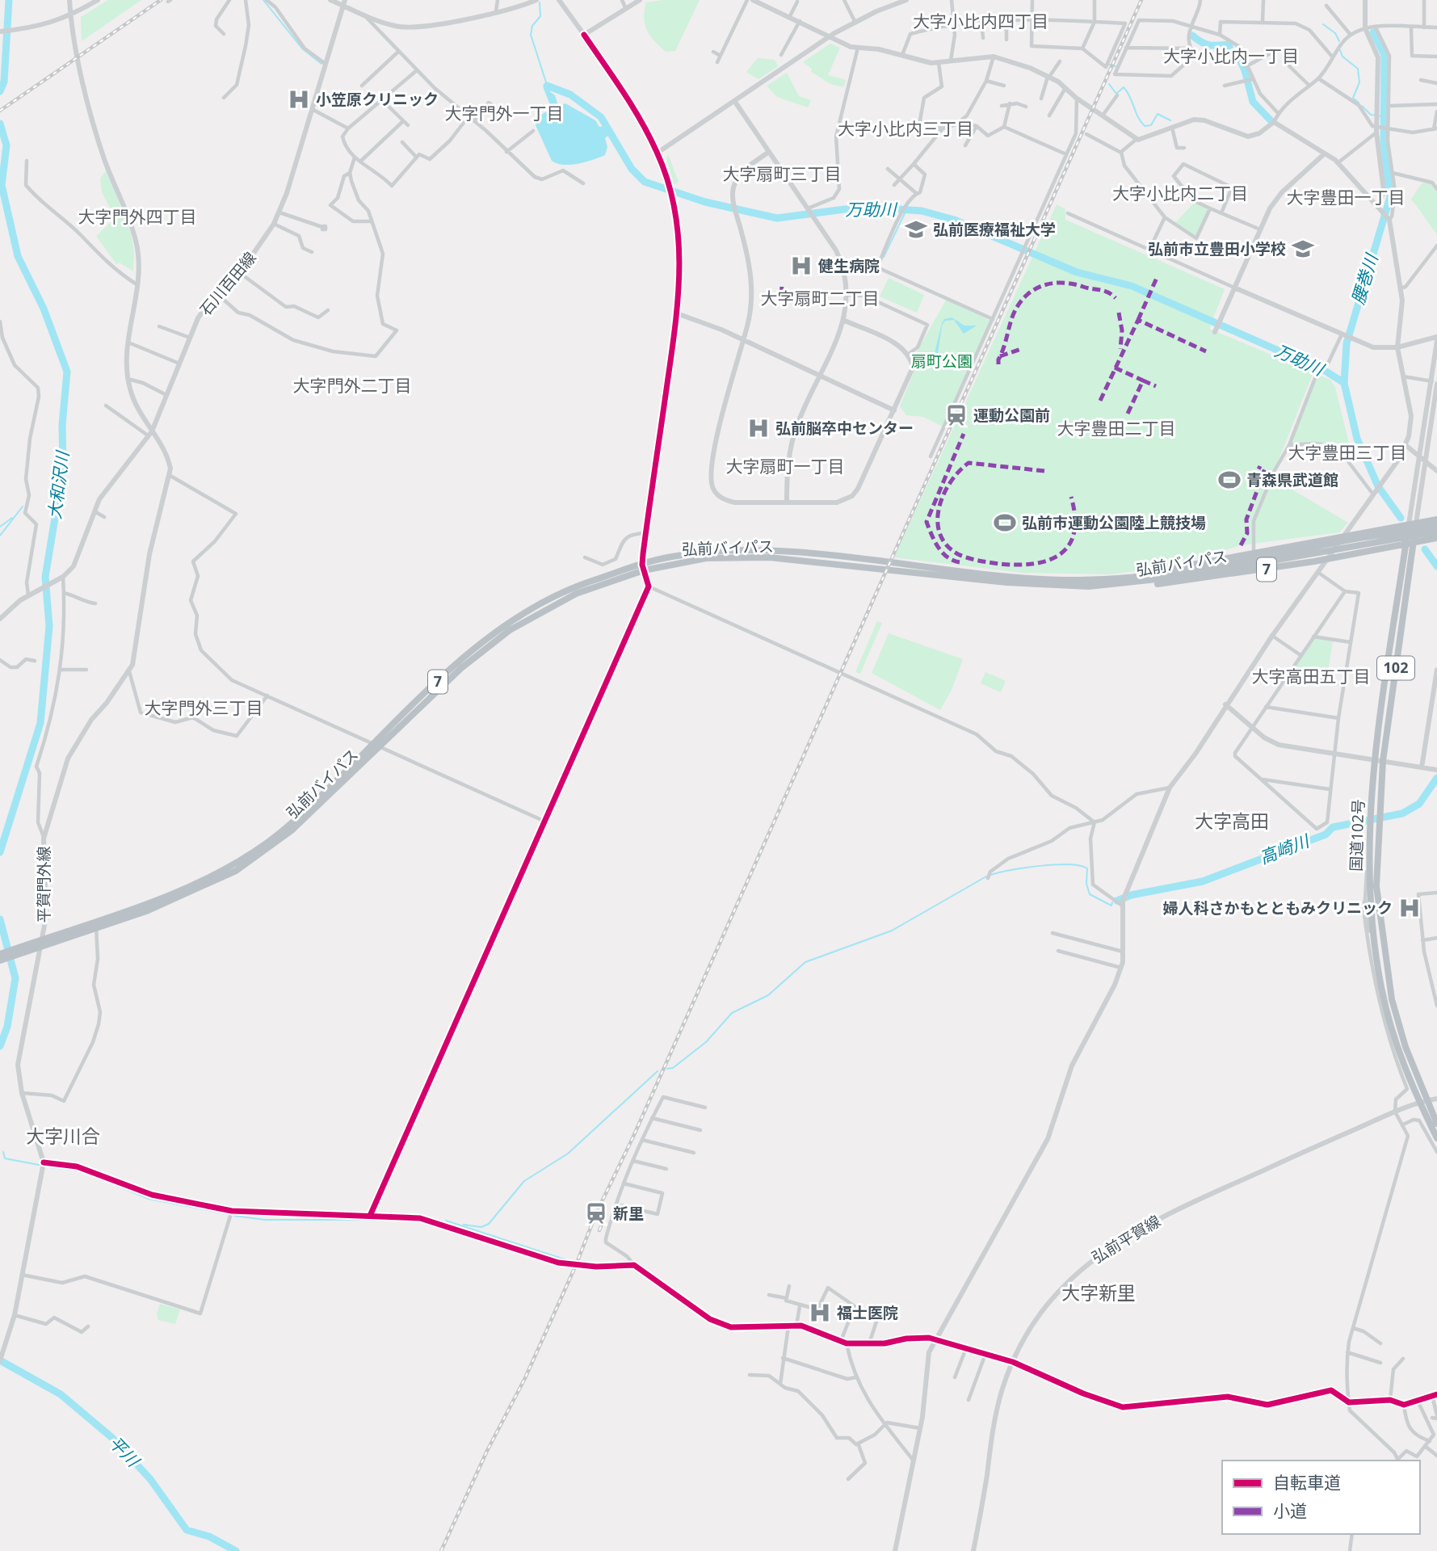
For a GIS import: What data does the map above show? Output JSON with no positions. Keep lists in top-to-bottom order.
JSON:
{
  "streets": {
    "highway": [
      "弘前バイパス",
      "7",
      "102",
      "国道102号"
    ],
    "street": ["石川百田線", "平賀門外線", "弘前平賀線"]
  },
  "crossings": [
    ["弘前バイパス", "7"],
    ["弘前バイパス", "平賀門外線"],
    ["7", "国道102号"],
    ["国道102号", "弘前平賀線"]
  ],
  "districts": [
    "大字小比内四丁目",
    "大字小比内一丁目",
    "大字門外一丁目",
    "大字小比内三丁目",
    "大字扇町三丁目",
    "大字小比内二丁目",
    "大字豊田一丁目",
    "大字門外四丁目",
    "大字扇町二丁目",
    "大字門外二丁目",
    "大字豊田二丁目",
    "大字豊田三丁目",
    "大字扇町一丁目",
    "大字高田五丁目",
    "大字門外三丁目",
    "大字高田",
    "大字川合",
    "大字新里"
  ],
  "water": [
    "万助川",
    "腰巻川",
    "大和沢川",
    "高崎川",
    "平川"
  ],
  "parks": ["扇町公園"],
  "places": {
    "hospital": [
      "小笠原クリニック",
      "健生病院",
      "弘前脳卒中センター",
      "婦人科さかもとともみクリニック",
      "福士医院"
    ],
    "school or university": ["弘前医療福祉大学", "弘前市立豊田小学校"],
    "station": ["運動公園前", "新里"],
    "sports": ["青森県武道館", "弘前市運動公園陸上競技場"]
  },
  "legend": ["自転車道", "小道"]
}
